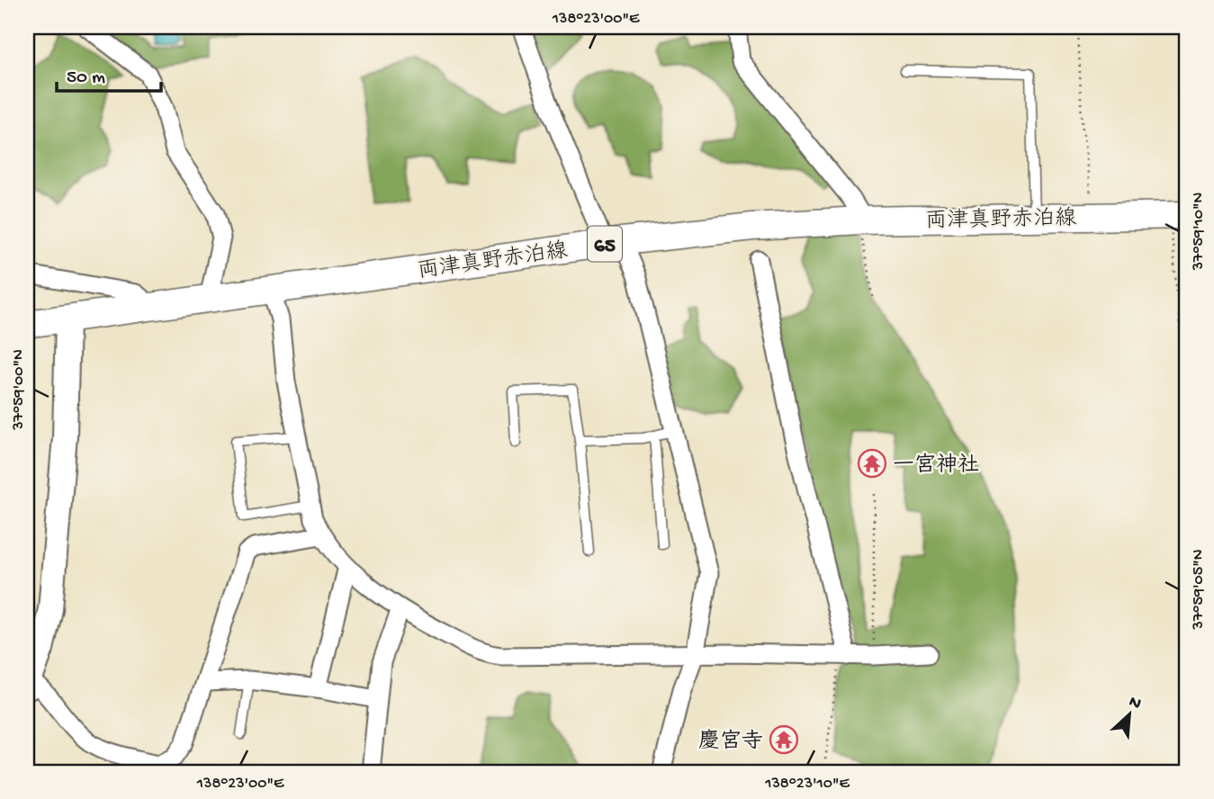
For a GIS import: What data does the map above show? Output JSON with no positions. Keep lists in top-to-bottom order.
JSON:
{
  "streets": {
    "main road": ["両津真野赤泊線", "65"]
  },
  "places": {
    "temple": ["一宮神社", "慶宮寺"]
  },
  "scale_bar": "50 m",
  "north": "top right",
  "coordinates": [
    "138°23'00\"E",
    "37°59'10\"N",
    "37°59'00\"N",
    "37°59'05\"N",
    "138°23'10\"E"
  ]
}
